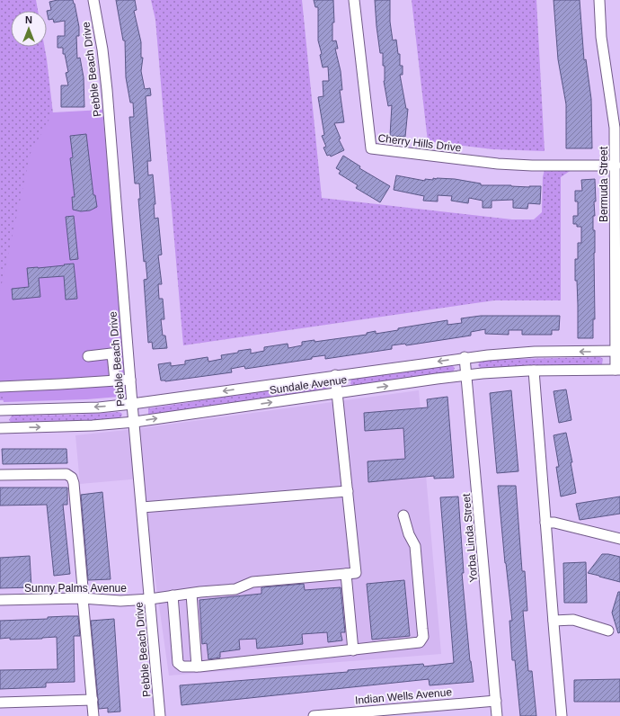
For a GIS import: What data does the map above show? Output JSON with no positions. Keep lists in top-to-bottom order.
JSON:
{
  "streets": {
    "street": [
      "Pebble Beach Drive",
      "Cherry Hills Drive",
      "Bermuda Street",
      "Sundale Avenue",
      "Yorba Linda Street",
      "Sunny Palms Avenue",
      "Indian Wells Avenue"
    ]
  },
  "crossings": [
    ["Pebble Beach Drive", "Sundale Avenue"],
    ["Pebble Beach Drive", "Sunny Palms Avenue"],
    ["Cherry Hills Drive", "Bermuda Street"],
    ["Bermuda Street", "Sundale Avenue"],
    ["Sundale Avenue", "Yorba Linda Street"],
    ["Yorba Linda Street", "Indian Wells Avenue"]
  ],
  "north": "top"
}
